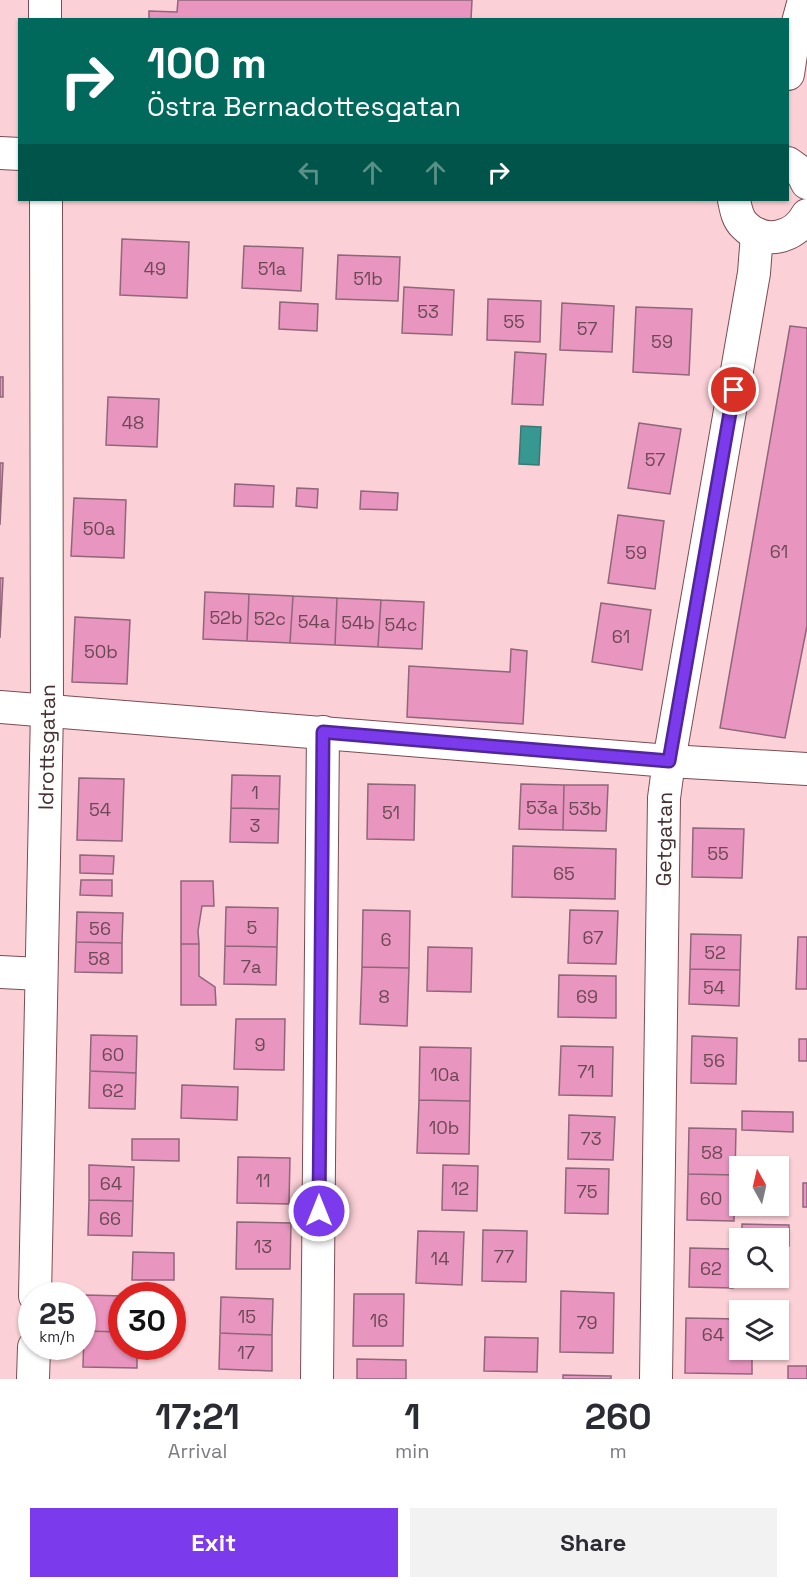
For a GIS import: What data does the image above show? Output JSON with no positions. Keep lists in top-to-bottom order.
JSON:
{
  "streets": {
    "street": ["Idrottsgatan", "Getgatan"]
  },
  "house_numbers": [
    "49",
    "51a",
    "51b",
    "53",
    "55",
    "57",
    "59",
    "48",
    "57",
    "50a",
    "61",
    "59",
    "52b",
    "52c",
    "54a",
    "54b",
    "54c",
    "61",
    "50b",
    "1",
    "53a",
    "53b",
    "54",
    "51",
    "3",
    "55",
    "65",
    "5",
    "56",
    "67",
    "6",
    "52",
    "58",
    "7a",
    "54",
    "8",
    "69",
    "9",
    "60",
    "56",
    "71",
    "10a",
    "62",
    "10b",
    "73",
    "58",
    "11",
    "64",
    "12",
    "75",
    "60",
    "66",
    "13",
    "77",
    "14",
    "62",
    "15",
    "16",
    "79",
    "64",
    "17"
  ],
  "north": "top",
  "page": {
    "turn": ["100 m", "Östra Bernadottesgatan"],
    "speed": "25 km/h",
    "limit": "30",
    "eta": [
      "17:21",
      "Arrival",
      "1",
      "min",
      "260",
      "m"
    ],
    "buttons": ["Exit", "Share"]
  }
}
